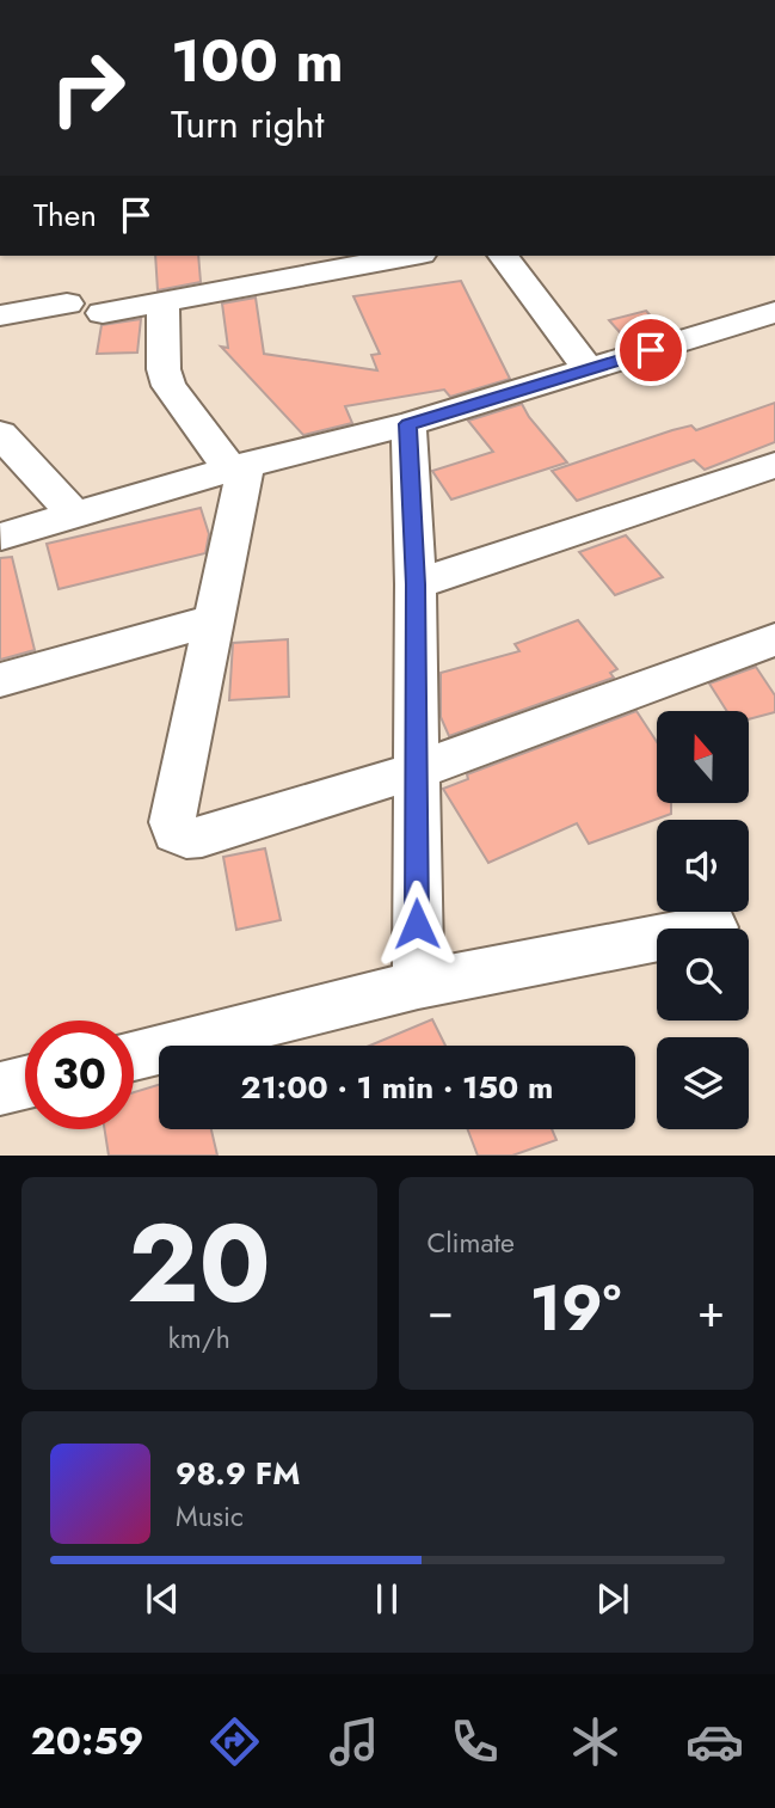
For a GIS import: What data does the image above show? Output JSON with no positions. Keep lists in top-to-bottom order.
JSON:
{
  "north": "top",
  "page": {
    "turn": ["100 m", "Turn right"],
    "then": "Then",
    "limit": "30",
    "trip": "21:00 · 1 min · 150 m",
    "tile": [
      ["20", "km/h"],
      "Climate"
    ],
    "heat": ["−", "19°", "+"],
    "song": ["98.9 FM", "Music"],
    "tabs": "20:59"
  }
}
